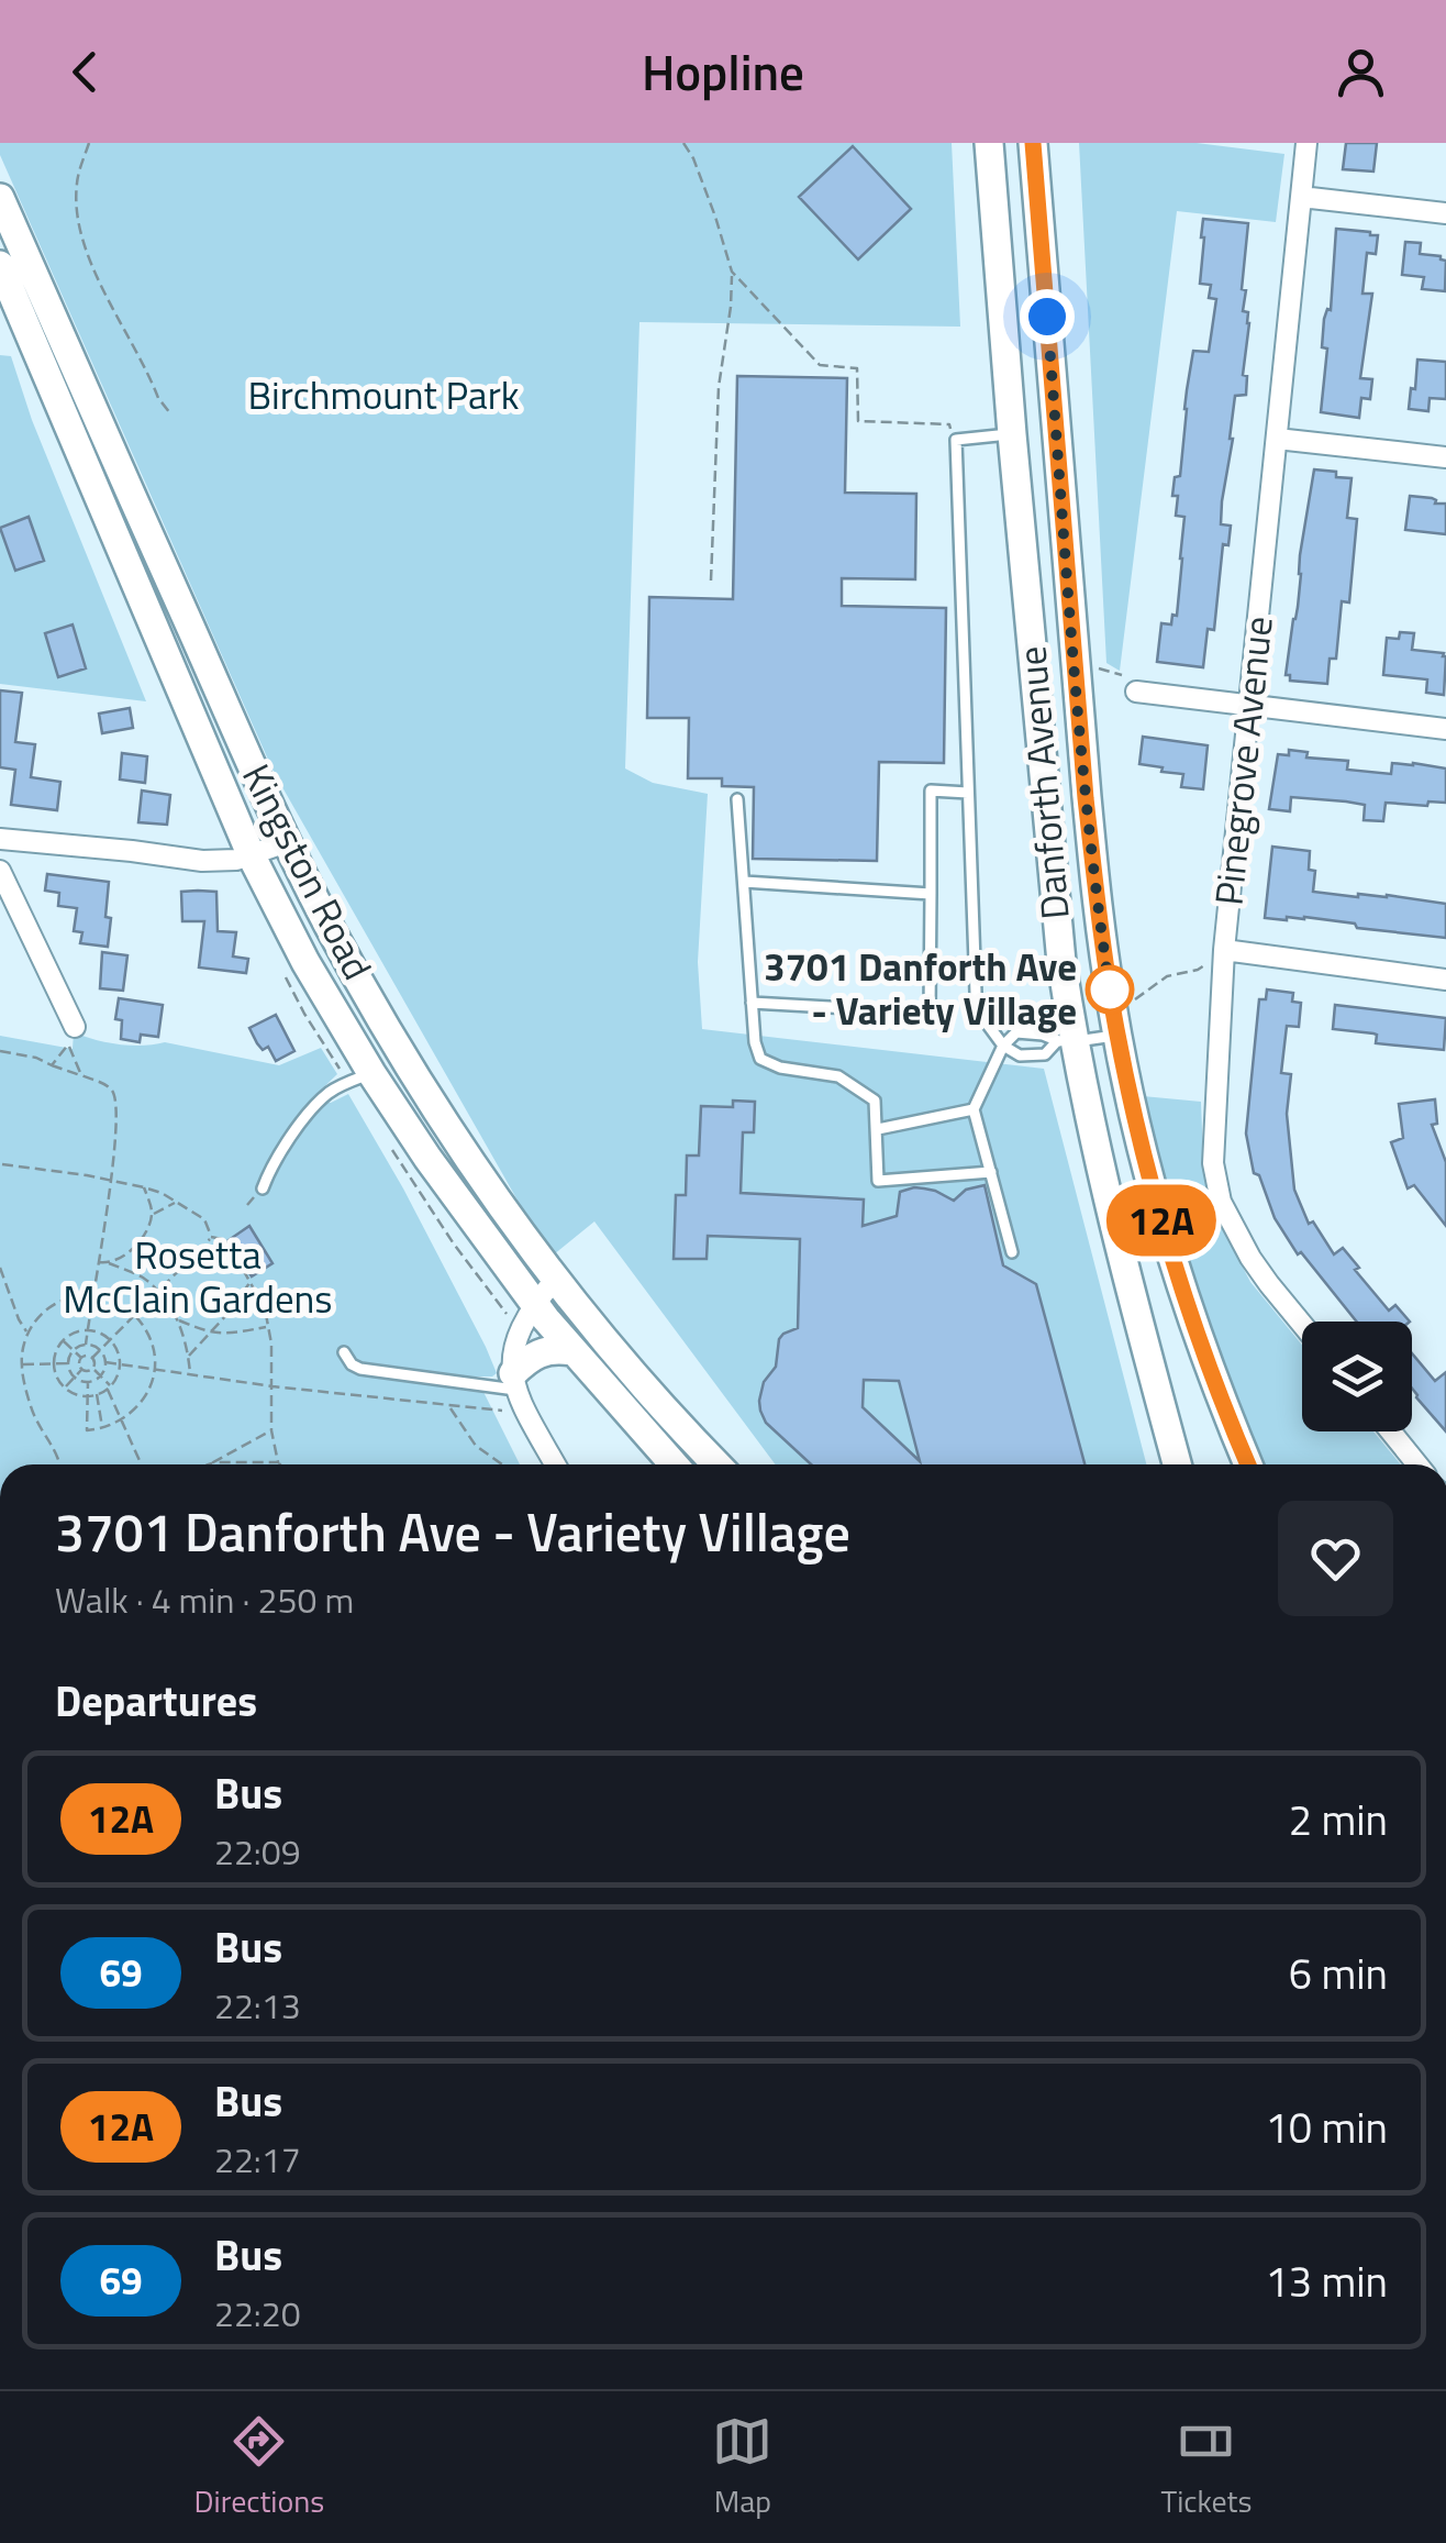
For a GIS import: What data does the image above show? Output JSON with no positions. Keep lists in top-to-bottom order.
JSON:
{
  "streets": {
    "main road": ["Danforth Avenue", "Kingston Road"],
    "street": ["Pinegrove Avenue"]
  },
  "parks": ["Birchmount Park", "Rosetta McClain Gardens"],
  "places": ["3701 Danforth Ave - Variety Village"],
  "lines": ["bus line 12A"],
  "page": {
    "header": "Hopline",
    "on_map": "12A",
    "heading": [
      ["3701 Danforth Ave - Variety Village", "Walk · 4 min · 250 m"],
      "Departures"
    ],
    "list": [
      {
        "mark": "12A",
        "name": "Bus",
        "note": "22:09",
        "value": "2 min"
      },
      {
        "mark": "69",
        "name": "Bus",
        "note": "22:13",
        "value": "6 min"
      },
      {
        "mark": "12A",
        "name": "Bus",
        "note": "22:17",
        "value": "10 min"
      },
      {
        "mark": "69",
        "name": "Bus",
        "note": "22:20",
        "value": "13 min"
      }
    ],
    "tabs": ["Directions", "Map", "Tickets"]
  }
}
